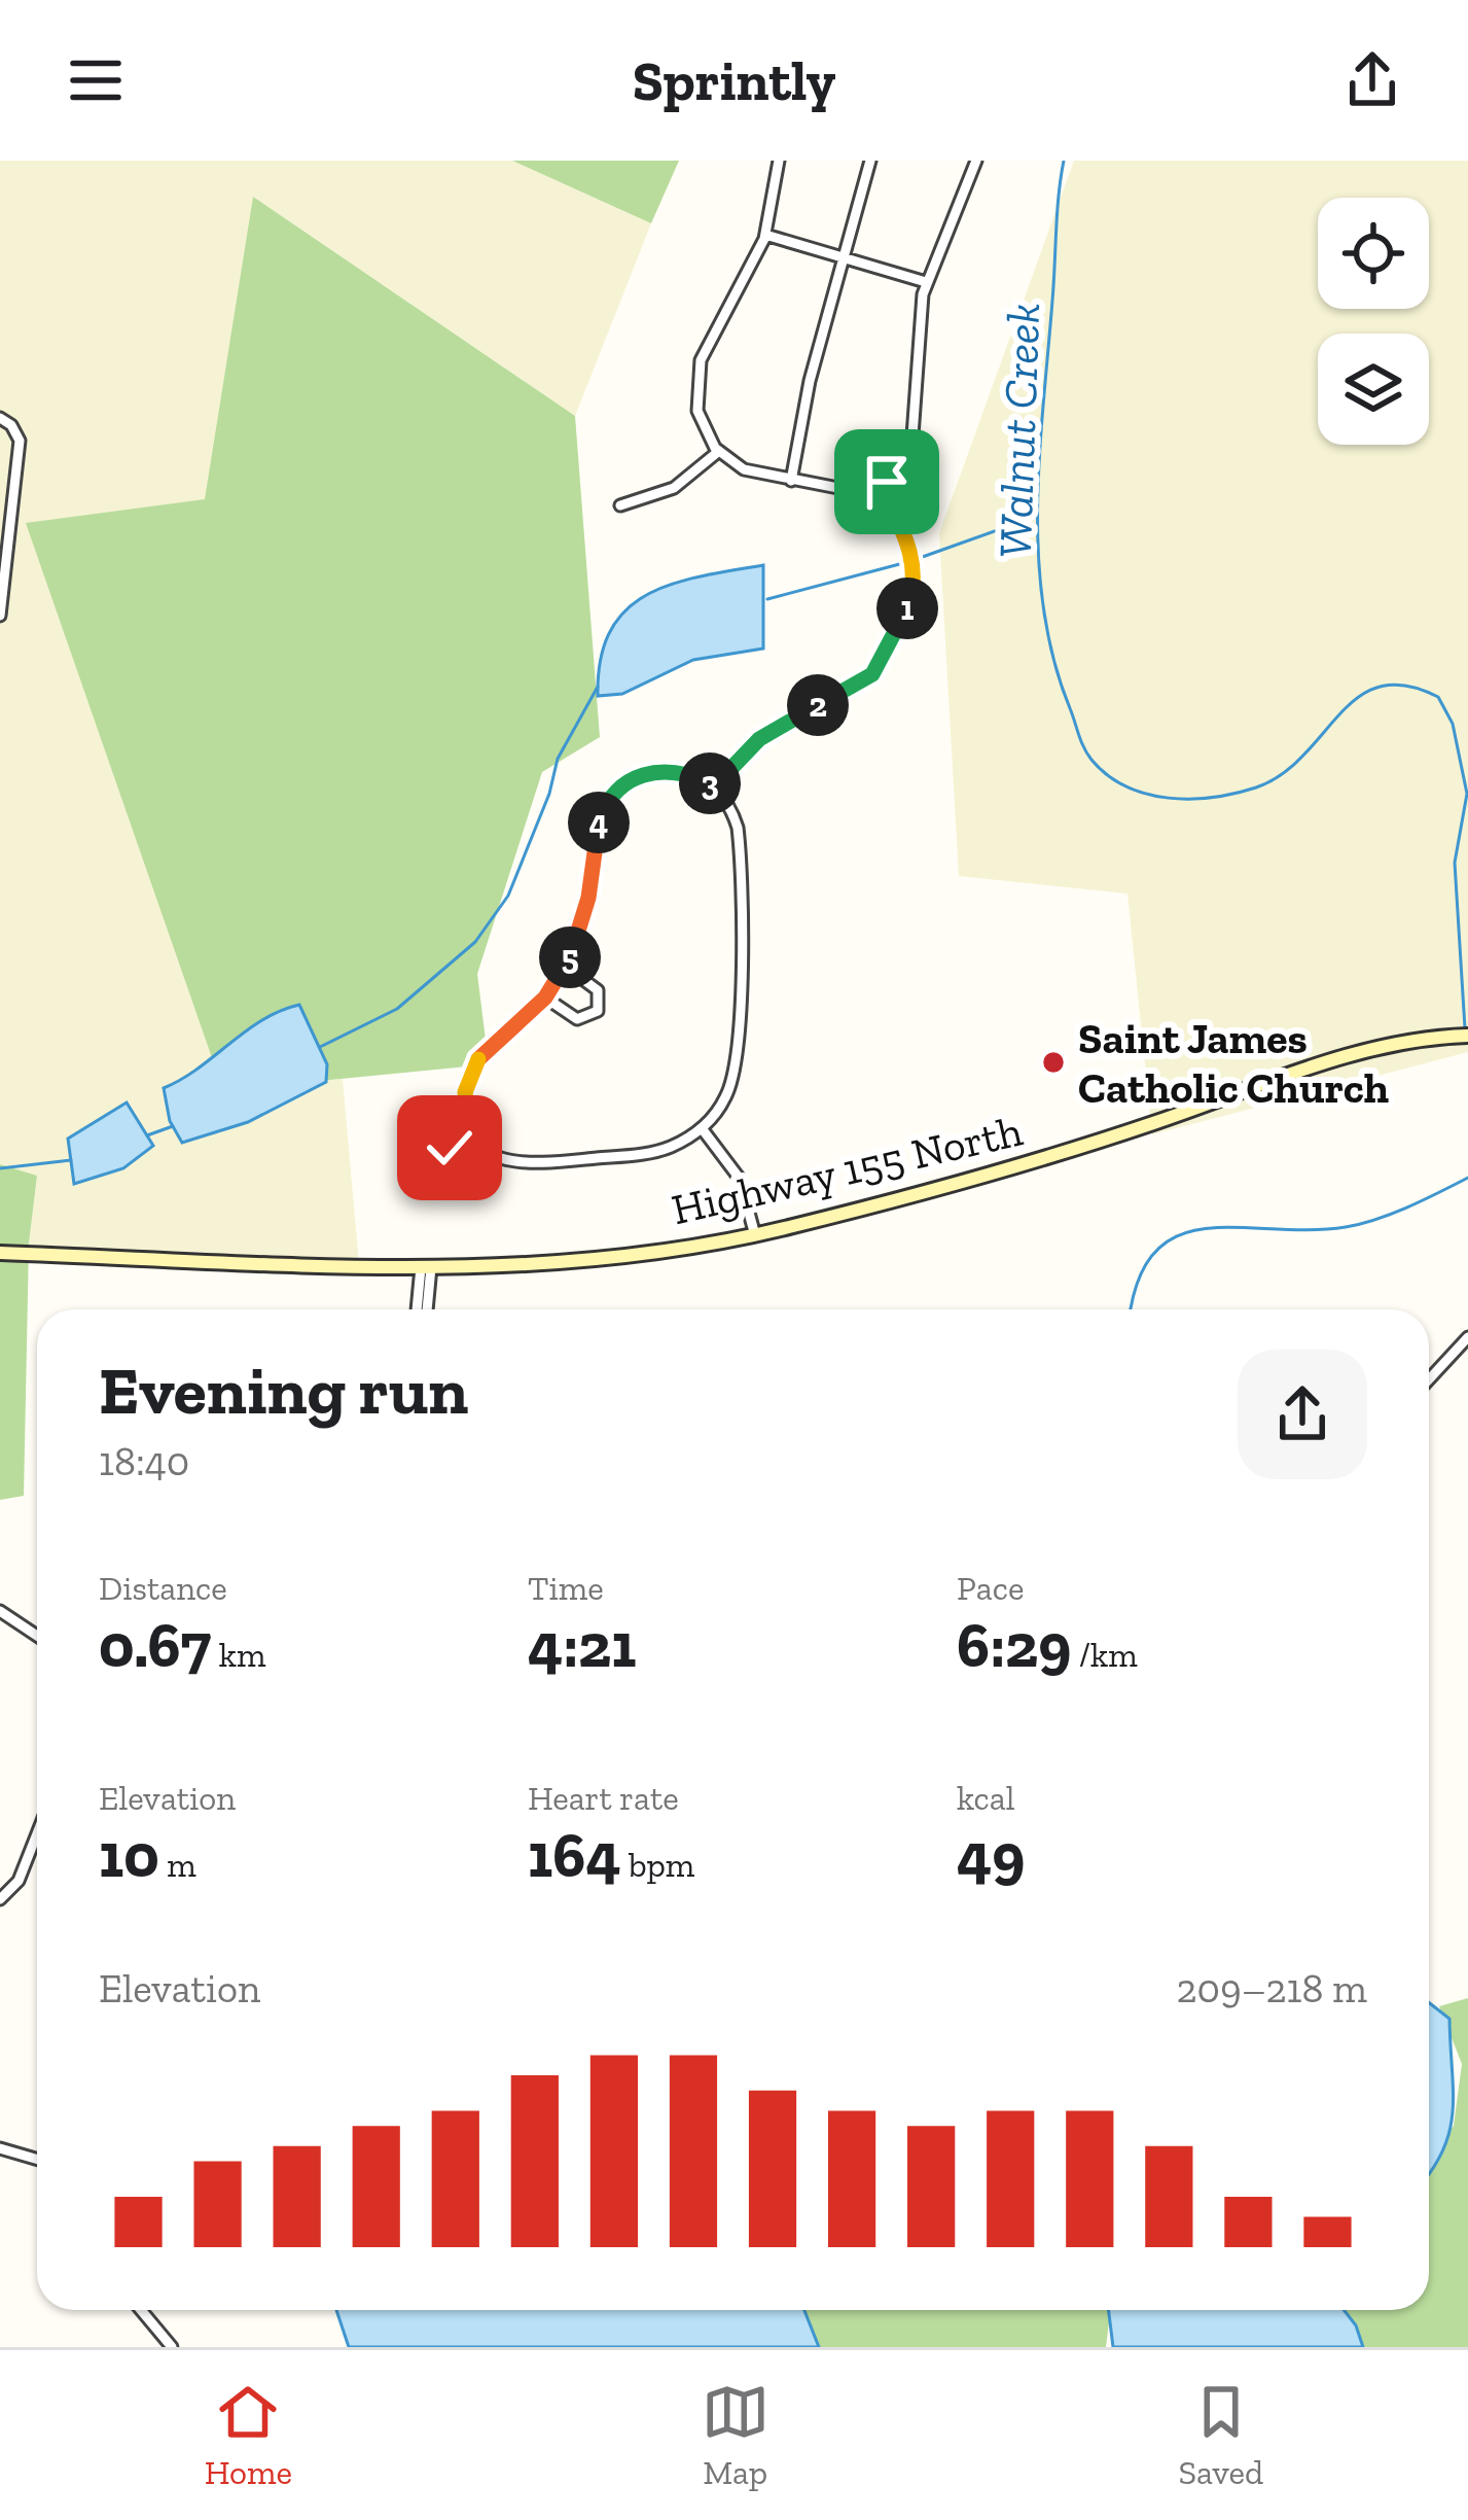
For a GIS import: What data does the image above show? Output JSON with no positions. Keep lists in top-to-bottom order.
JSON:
{
  "streets": {
    "main road": ["Highway 155 North"]
  },
  "water": ["Walnut Creek"],
  "places": ["Saint James Catholic Church"],
  "page": {
    "header": "Sprintly",
    "pins": [
      "1",
      "2",
      "3",
      "4",
      "5"
    ],
    "heading": ["Evening run", "18:40"],
    "stats": [
      ["Distance", "0.67 km"],
      ["Time", "4:21"],
      ["Pace", "6:29 /km"],
      ["Elevation", "10 m"],
      ["Heart rate", "164 bpm"],
      ["kcal", "49"]
    ],
    "chart": ["Elevation", "209–218 m"],
    "tabs": ["Home", "Map", "Saved"]
  }
}
